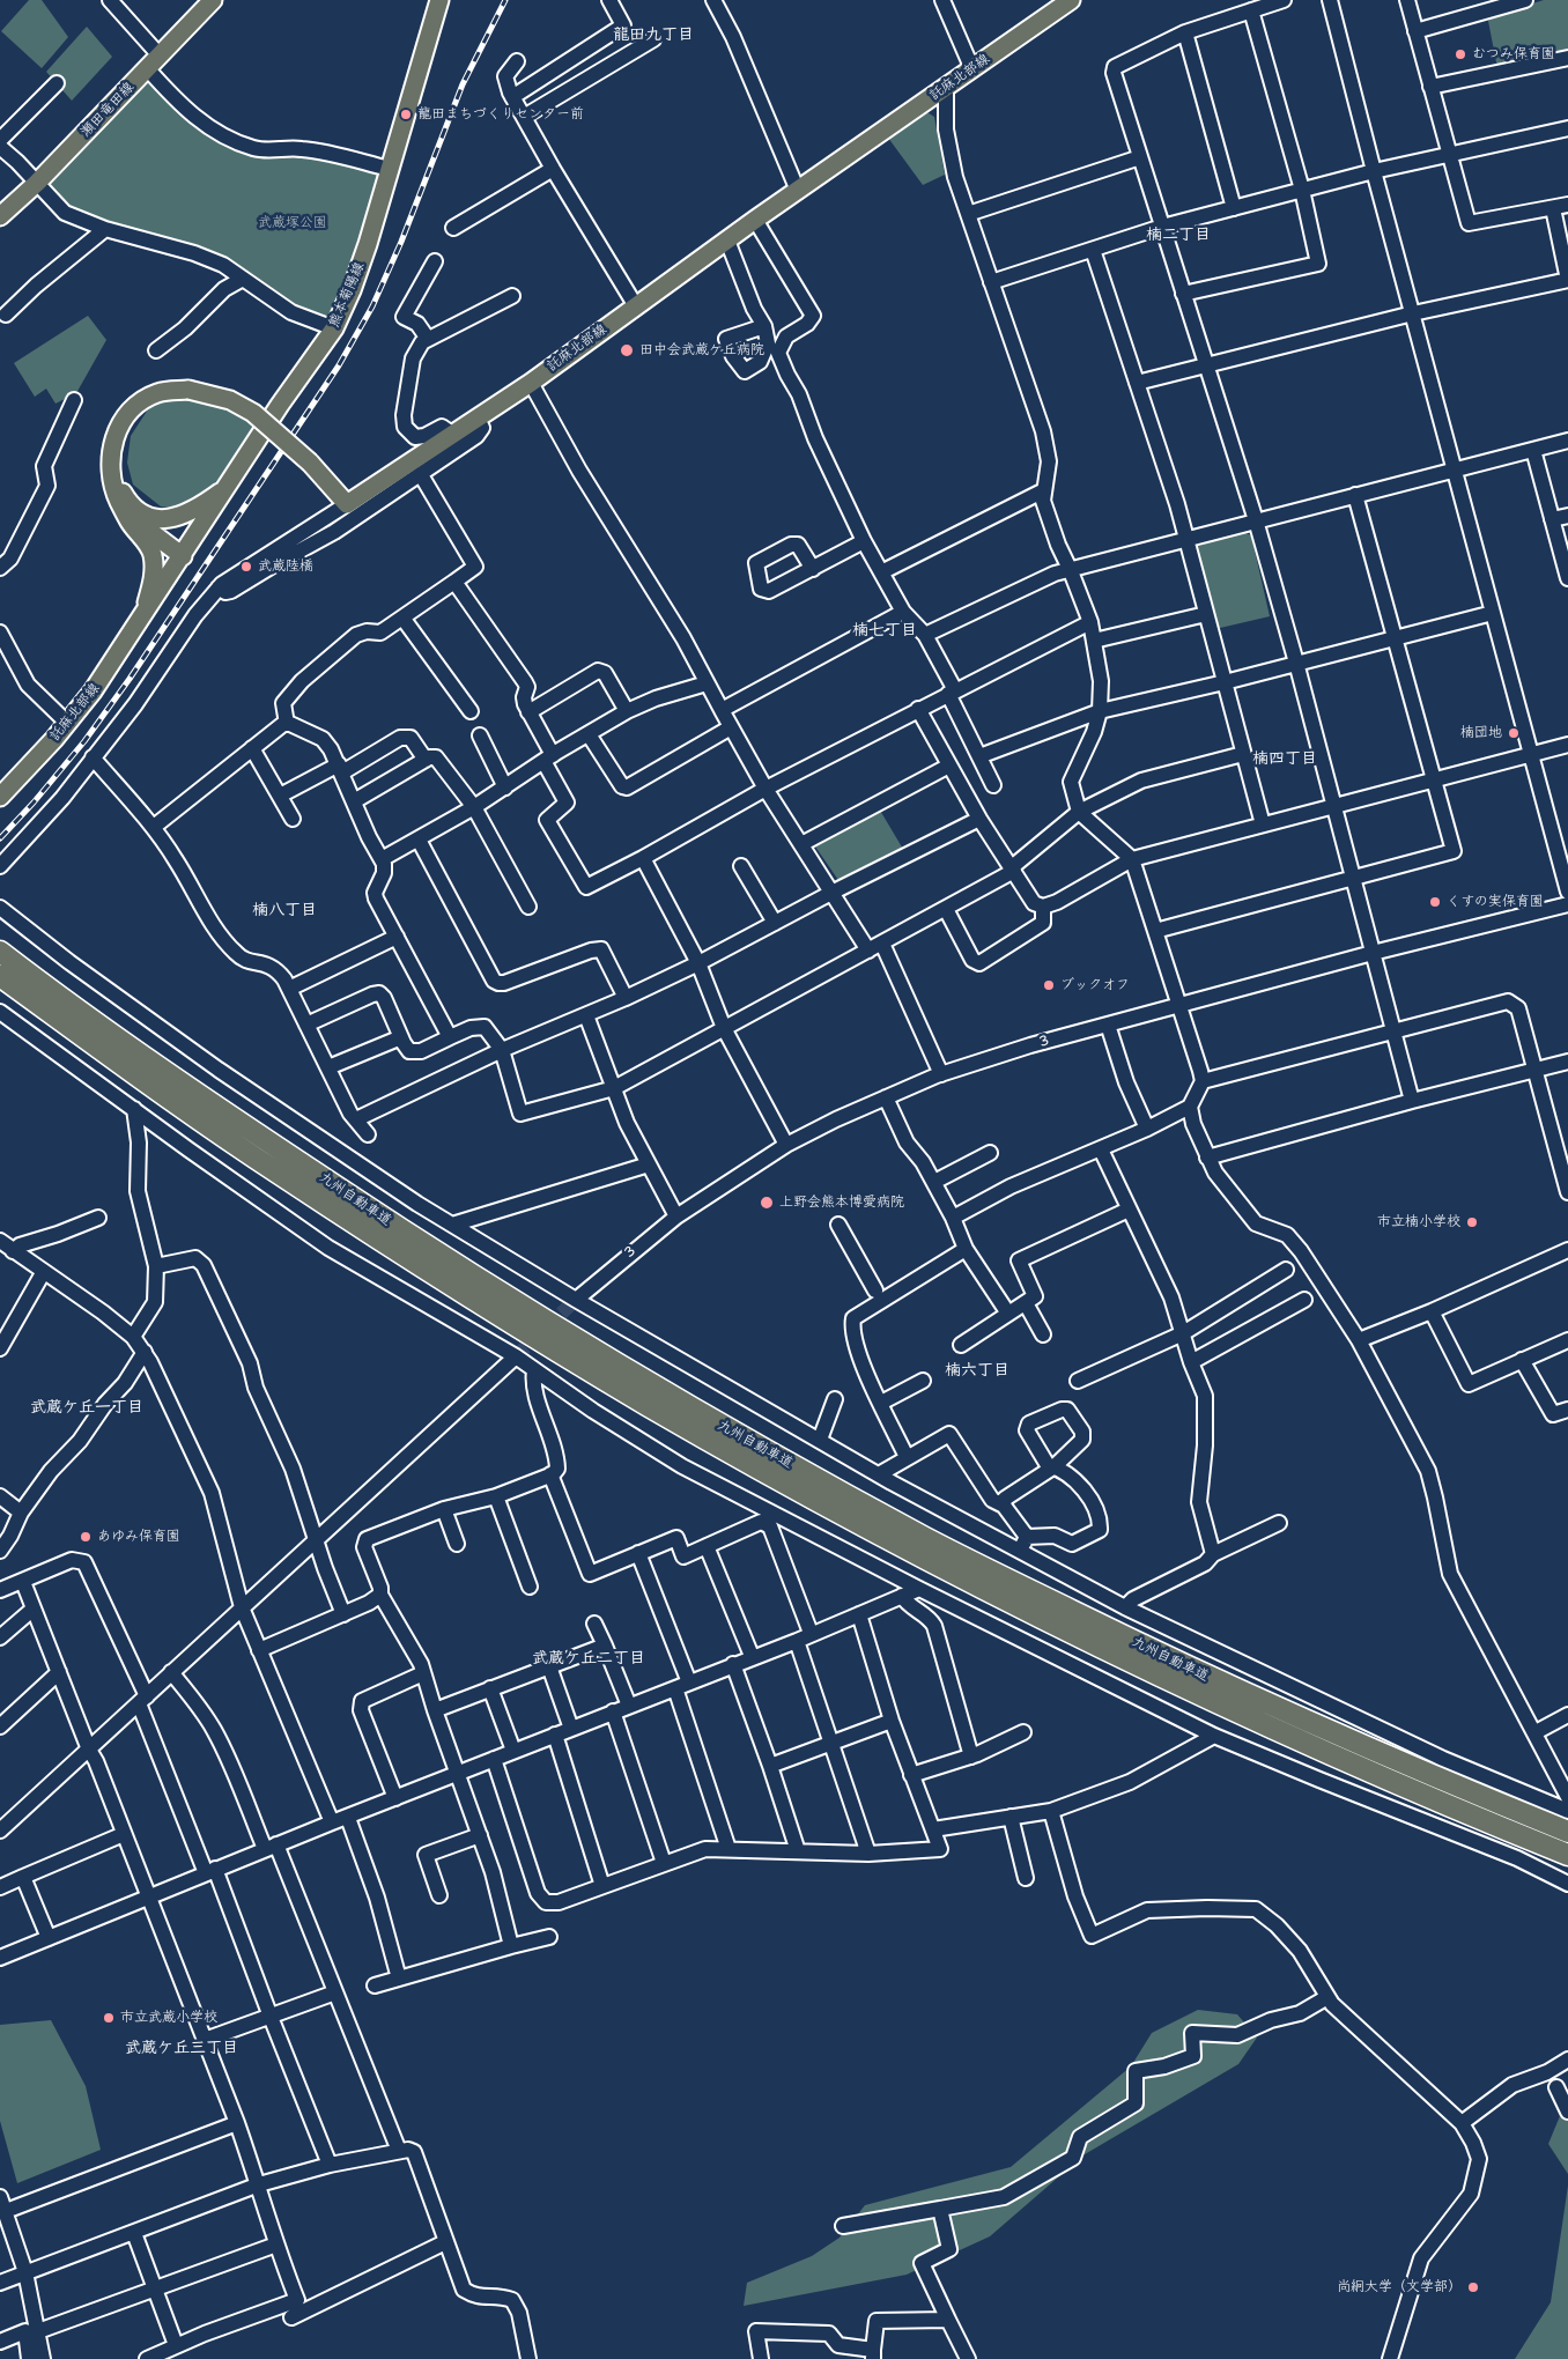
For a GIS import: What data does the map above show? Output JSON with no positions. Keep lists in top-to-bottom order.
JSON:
{
  "streets": {
    "highway": ["九州自動車道"],
    "main road": ["託麻北部線", "瀬田竜田線", "熊本菊陽線"],
    "street": ["3"]
  },
  "crossings": [
    ["託麻北部線", "熊本菊陽線"]
  ],
  "districts": [
    "龍田九丁目",
    "楠二丁目",
    "楠七丁目",
    "楠四丁目",
    "楠八丁目",
    "楠六丁目",
    "武蔵ケ丘一丁目",
    "武蔵ケ丘二丁目",
    "武蔵ケ丘三丁目"
  ],
  "parks": ["武蔵塚公園"],
  "places": [
    "むつみ保育園",
    "龍田まちづくりセンター前",
    "田中会武蔵ケ丘病院",
    "武蔵陸橋",
    "楠団地",
    "くすの実保育園",
    "ブックオフ",
    "上野会熊本博愛病院",
    "市立楠小学校",
    "あゆみ保育園",
    "市立武蔵小学校",
    "尚絅大学（文学部）"
  ]
}
